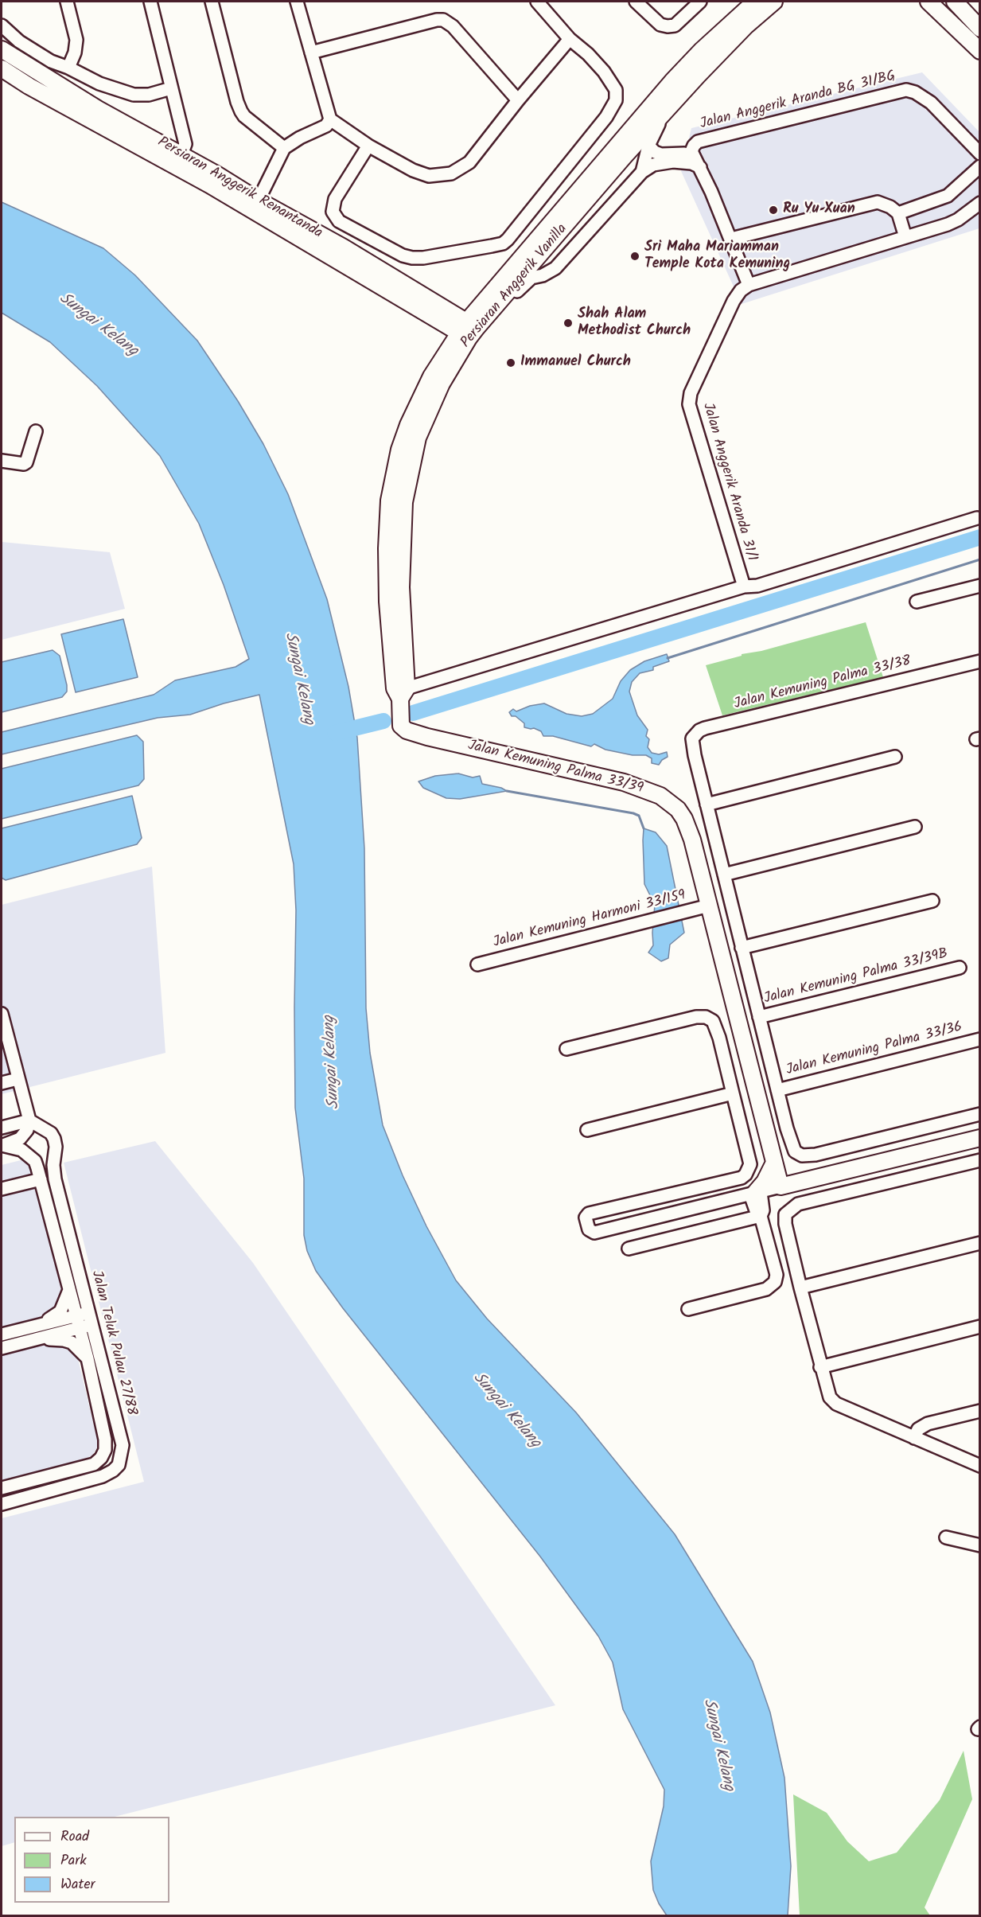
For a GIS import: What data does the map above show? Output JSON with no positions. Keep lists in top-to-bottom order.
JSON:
{
  "streets": {
    "main road": ["Persiaran Anggerik Renantanda", "Persiaran Anggerik Vanilla", "Jalan Kemuning Palma 33/39"],
    "street": [
      "Jalan Anggerik Aranda BG 31/BG",
      "Jalan Anggerik Aranda 31/1",
      "Jalan Kemuning Palma 33/38",
      "Jalan Kemuning Harmoni 33/159",
      "Jalan Kemuning Palma 33/39B",
      "Jalan Kemuning Palma 33/36",
      "Jalan Teluk Pulau 27/88"
    ]
  },
  "crossings": [
    ["Jalan Anggerik Aranda BG 31/BG", "Jalan Anggerik Aranda 31/1"],
    ["Persiaran Anggerik Renantanda", "Persiaran Anggerik Vanilla"],
    ["Persiaran Anggerik Vanilla", "Jalan Kemuning Palma 33/39"],
    ["Jalan Kemuning Palma 33/39", "Jalan Kemuning Harmoni 33/159"]
  ],
  "water": ["Sungai Kelang"],
  "places": [
    "Ru Yu Xuan",
    "Sri Maha Mariamman Temple Kota Kemuning",
    "Shah Alam Methodist Church",
    "Immanuel Church"
  ],
  "legend": ["Road", "Park", "Water"]
}
